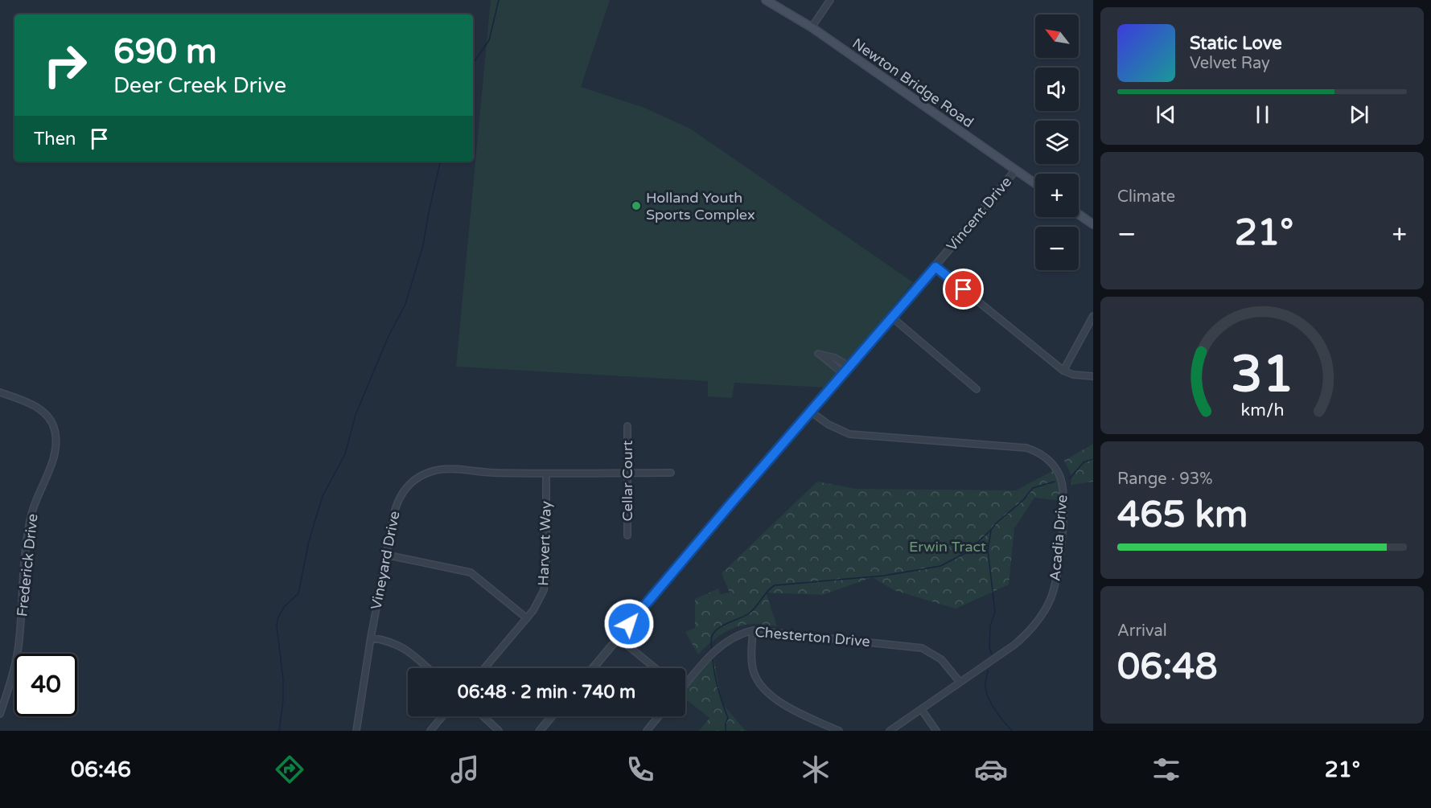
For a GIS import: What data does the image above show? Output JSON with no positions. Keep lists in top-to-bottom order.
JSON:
{
  "streets": {
    "main road": ["Newton Bridge Road"],
    "street": [
      "Vincent Drive",
      "Cellar Court",
      "Acadia Drive",
      "Harvert Way",
      "Vineyard Drive",
      "Frederick Drive",
      "Chesterton Drive"
    ]
  },
  "crossings": [
    ["Newton Bridge Road", "Vincent Drive"],
    ["Vincent Drive", "Acadia Drive"],
    ["Cellar Court", "Vineyard Drive"],
    ["Acadia Drive", "Chesterton Drive"],
    ["Harvert Way", "Vineyard Drive"]
  ],
  "parks": ["Erwin Tract"],
  "places": ["Holland Youth Sports Complex"],
  "north": "top left",
  "page": {
    "map_buttons": ["+", "−"],
    "turn": ["690 m", "Deer Creek Drive"],
    "song": ["Static Love", "Velvet Ray"],
    "then": "Then",
    "tile": [
      "Climate",
      ["Range · 93%", "465 km"],
      ["Arrival", "06:48"]
    ],
    "heat": ["−", "21°", "+"],
    "limit": "40",
    "trip": "06:48 · 2 min · 740 m",
    "tabs": ["06:46", "21°"],
    "gauge": ["31", "km/h"]
  }
}
